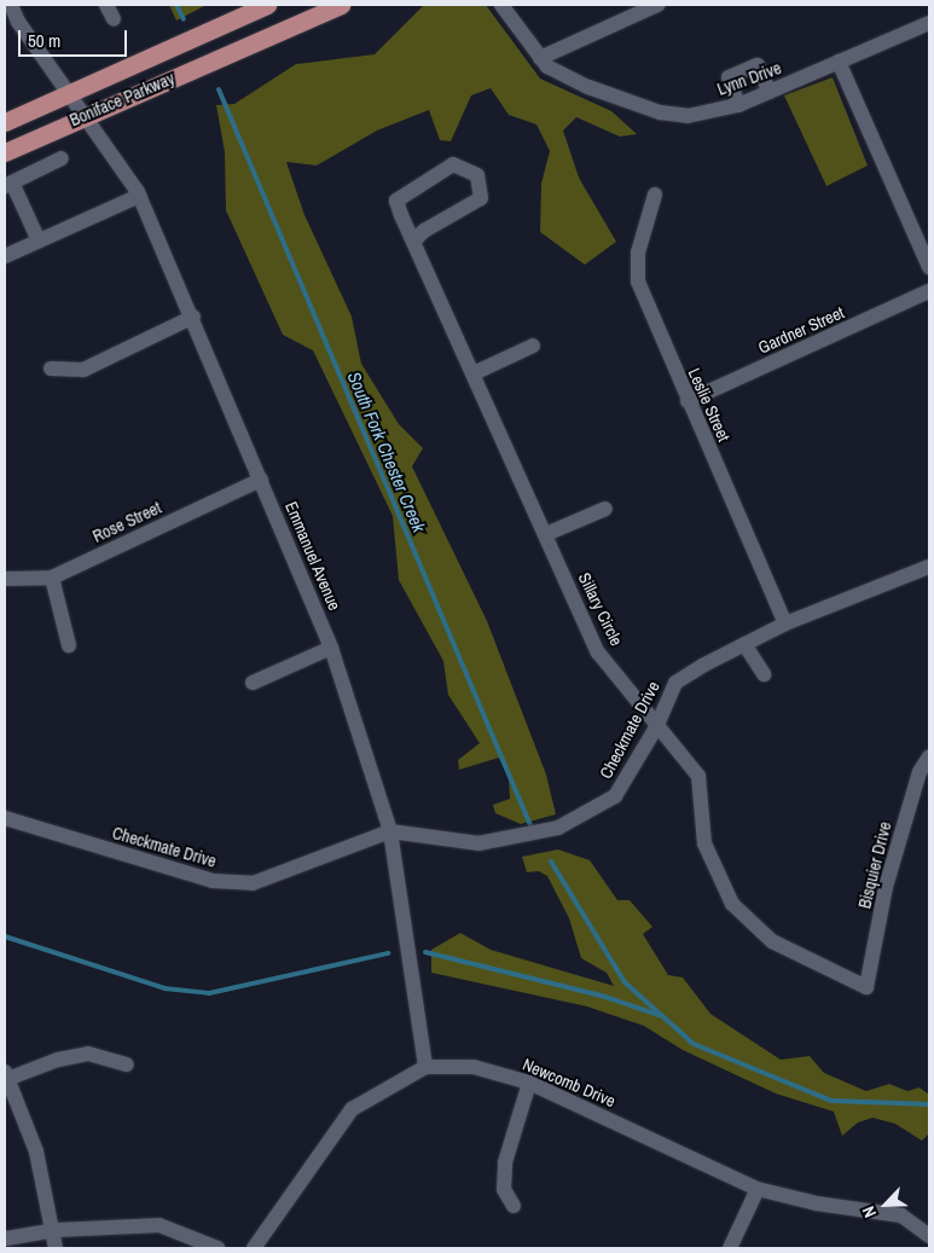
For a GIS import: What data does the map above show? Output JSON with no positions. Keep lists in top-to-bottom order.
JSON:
{
  "streets": {
    "main road": ["Boniface Parkway"],
    "street": [
      "Lynn Drive",
      "Gardner Street",
      "Leslie Street",
      "Rose Street",
      "Emmanuel Avenue",
      "Sillary Circle",
      "Checkmate Drive",
      "Bisquier Drive",
      "Newcomb Drive"
    ]
  },
  "crossings": [
    ["Boniface Parkway", "Emmanuel Avenue"],
    ["Gardner Street", "Leslie Street"],
    ["Leslie Street", "Checkmate Drive"],
    ["Rose Street", "Emmanuel Avenue"],
    ["Emmanuel Avenue", "Checkmate Drive"],
    ["Emmanuel Avenue", "Newcomb Drive"],
    ["Sillary Circle", "Checkmate Drive"],
    ["Sillary Circle", "Bisquier Drive"]
  ],
  "water": ["South Fork Chester Creek"],
  "scale_bar": "50 m",
  "north": "bottom left"
}
